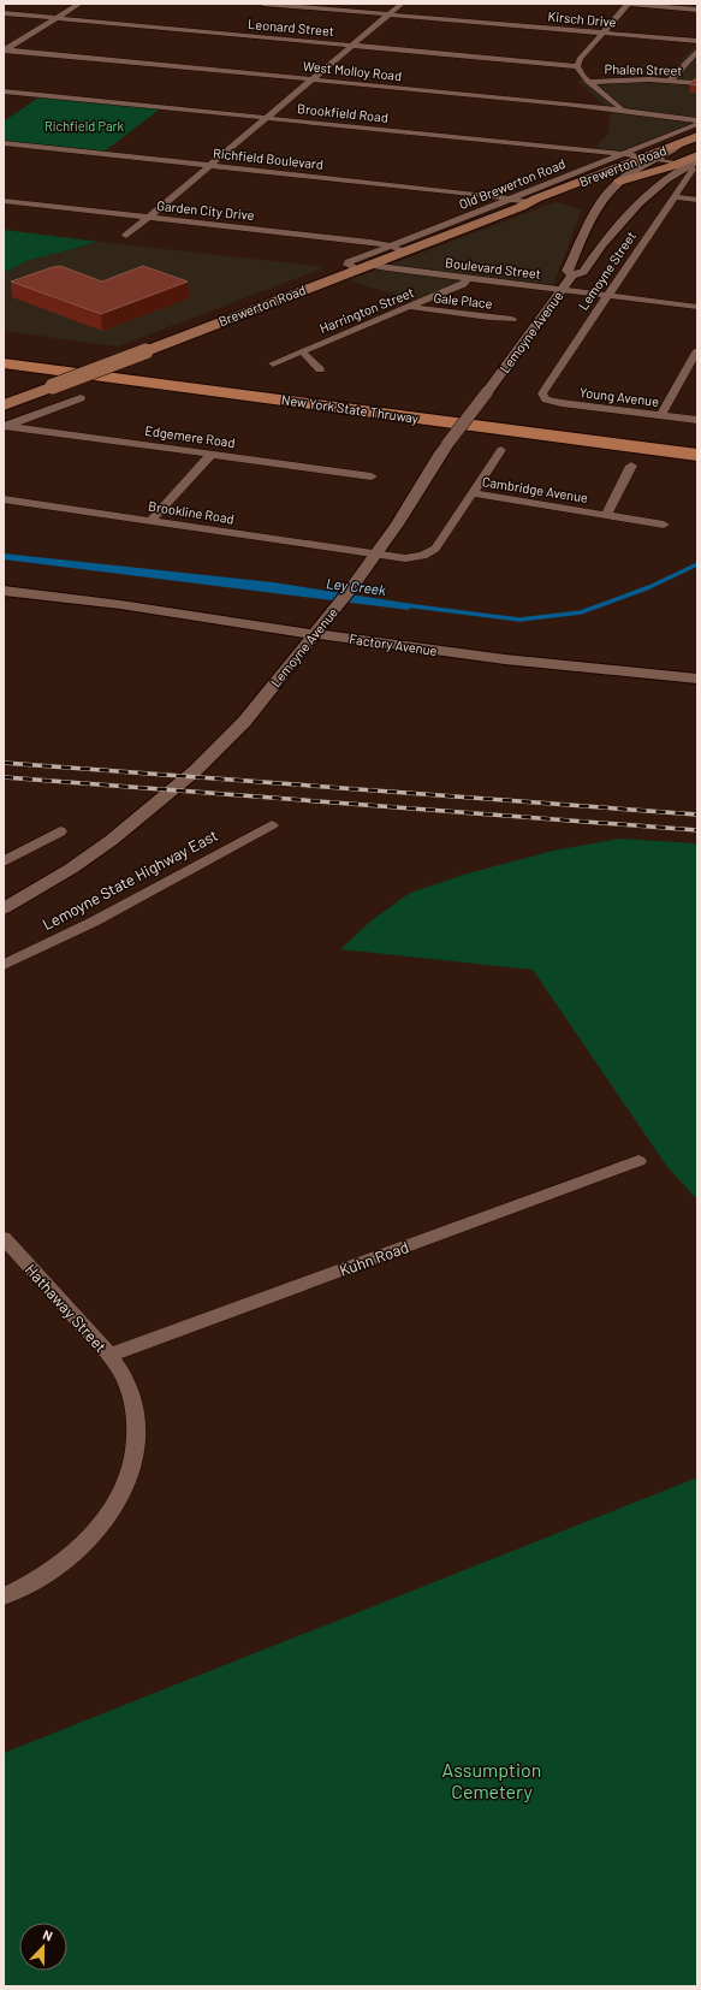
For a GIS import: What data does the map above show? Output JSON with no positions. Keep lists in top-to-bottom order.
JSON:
{
  "streets": {
    "highway": ["New York State Thruway"],
    "main road": ["Brewerton Road"],
    "street": [
      "Kirsch Drive",
      "Leonard Street",
      "Phalen Street",
      "West Molloy Road",
      "Brookfield Road",
      "Richfield Boulevard",
      "Old Brewerton Road",
      "Garden City Drive",
      "Boulevard Street",
      "Lemoyne Street",
      "Gale Place",
      "Harrington Street",
      "Lemoyne Avenue",
      "Young Avenue",
      "Edgemere Road",
      "Cambridge Avenue",
      "Brookline Road",
      "Factory Avenue",
      "Lemoyne State Highway East",
      "Kuhn Road",
      "Hathaway Street"
    ]
  },
  "crossings": [
    ["Brookfield Road", "Brewerton Road"],
    ["Brookfield Road", "Old Brewerton Road"],
    ["Brookfield Road", "Lemoyne Street"],
    ["Brookfield Road", "Lemoyne Avenue"],
    ["Richfield Boulevard", "Brewerton Road"],
    ["Richfield Boulevard", "Old Brewerton Road"],
    ["Brewerton Road", "Old Brewerton Road"],
    ["Brewerton Road", "Garden City Drive"],
    ["Brewerton Road", "Boulevard Street"],
    ["Brewerton Road", "Lemoyne Street"],
    ["Brewerton Road", "Lemoyne Avenue"],
    ["Old Brewerton Road", "Garden City Drive"],
    ["Old Brewerton Road", "Boulevard Street"],
    ["Boulevard Street", "Lemoyne Street"],
    ["Boulevard Street", "Harrington Street"],
    ["Boulevard Street", "Lemoyne Avenue"],
    ["Lemoyne Street", "Lemoyne Avenue"],
    ["Lemoyne Street", "Young Avenue"],
    ["Gale Place", "Harrington Street"],
    ["Lemoyne Avenue", "Cambridge Avenue"],
    ["Lemoyne Avenue", "Brookline Road"],
    ["Lemoyne Avenue", "Factory Avenue"],
    ["Cambridge Avenue", "Brookline Road"],
    ["Kuhn Road", "Hathaway Street"]
  ],
  "water": ["Ley Creek"],
  "parks": ["Richfield Park", "Assumption Cemetery"],
  "north": "top"
}
